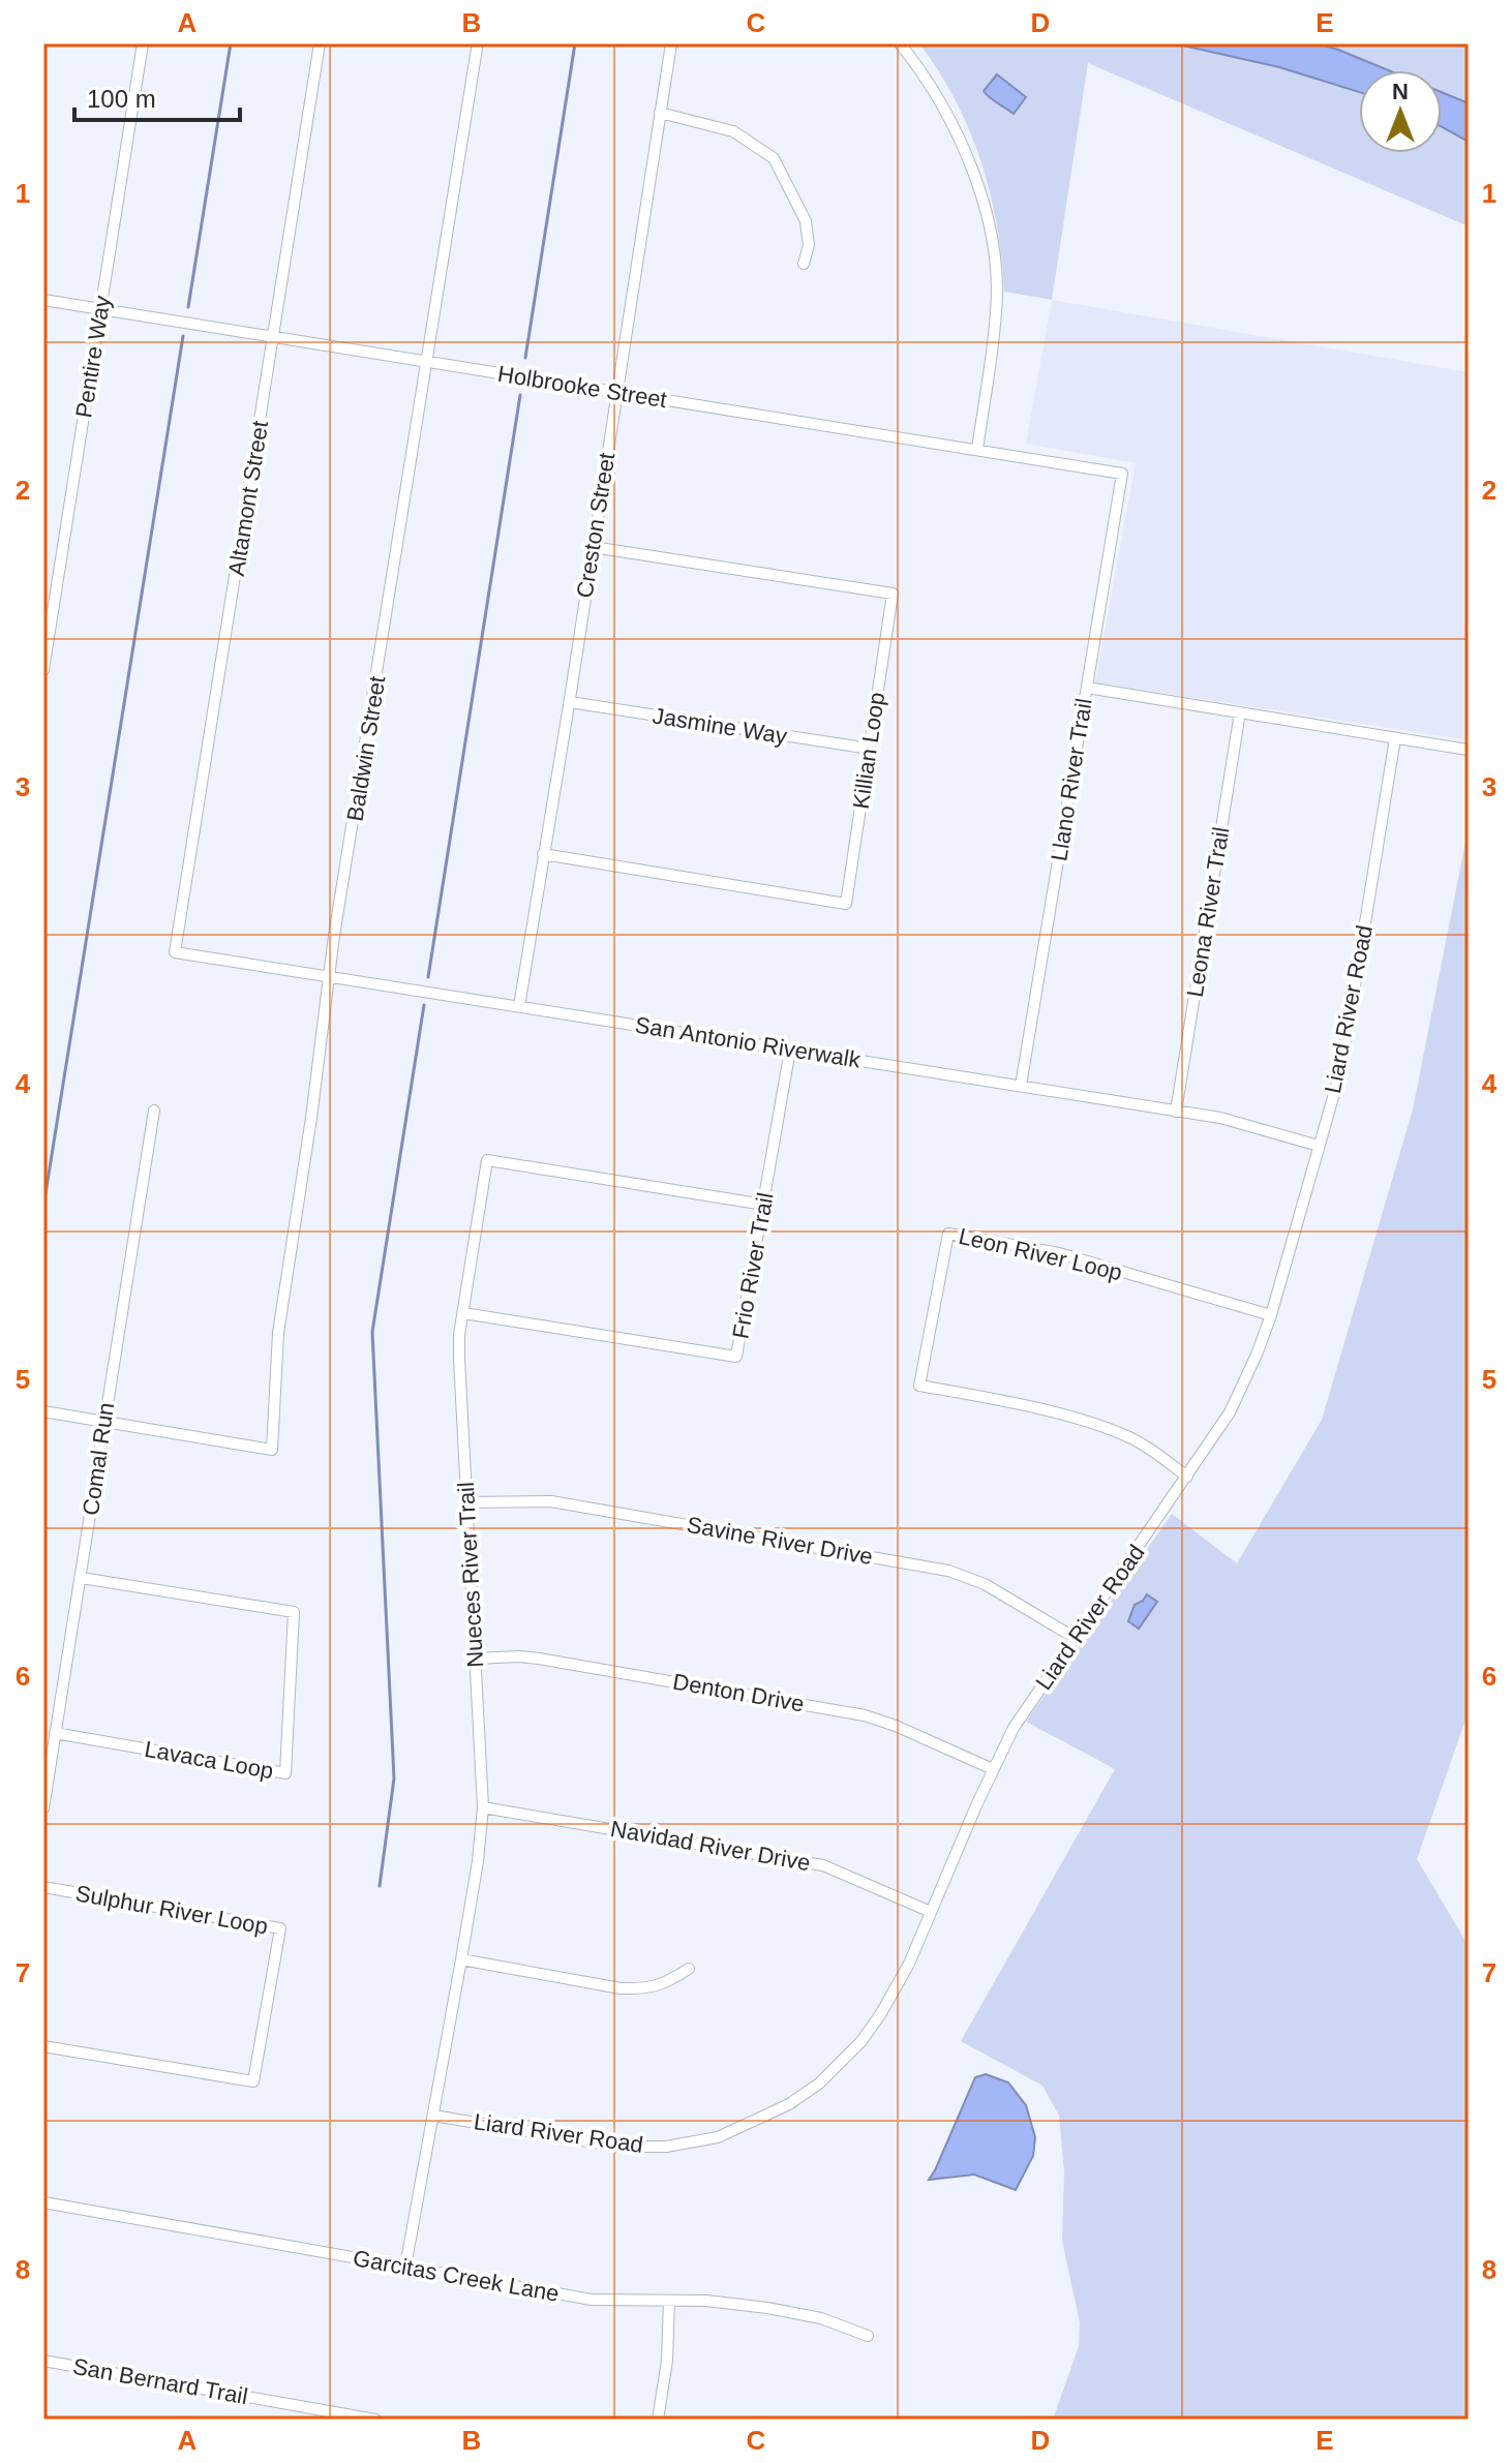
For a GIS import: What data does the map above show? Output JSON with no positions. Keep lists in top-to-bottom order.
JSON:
{
  "streets": {
    "street": [
      "Pentire Way",
      "Holbrooke Street",
      "Altamont Street",
      "Creston Street",
      "Jasmine Way",
      "Baldwin Street",
      "Killian Loop",
      "Llano River Trail",
      "Leona River Trail",
      "Liard River Road",
      "San Antonio Riverwalk",
      "Leon River Loop",
      "Frio River Trail",
      "Comal Run",
      "Savine River Drive",
      "Nueces River Trail",
      "Denton Drive",
      "Lavaca Loop",
      "Navidad River Drive",
      "Sulphur River Loop",
      "Garcitas Creek Lane",
      "San Bernard Trail"
    ]
  },
  "crossings": [
    ["Pentire Way", "Holbrooke Street"],
    ["Holbrooke Street", "Altamont Street"],
    ["Holbrooke Street", "Creston Street"],
    ["Holbrooke Street", "Baldwin Street"],
    ["Holbrooke Street", "Llano River Trail"],
    ["Altamont Street", "San Antonio Riverwalk"],
    ["Creston Street", "Jasmine Way"],
    ["Creston Street", "Killian Loop"],
    ["Creston Street", "San Antonio Riverwalk"],
    ["Jasmine Way", "Killian Loop"],
    ["Baldwin Street", "San Antonio Riverwalk"],
    ["Baldwin Street", "Comal Run"],
    ["Llano River Trail", "San Antonio Riverwalk"],
    ["Leona River Trail", "San Antonio Riverwalk"],
    ["Liard River Road", "San Antonio Riverwalk"],
    ["Liard River Road", "Leon River Loop"],
    ["Liard River Road", "Savine River Drive"],
    ["Liard River Road", "Nueces River Trail"],
    ["Liard River Road", "Denton Drive"],
    ["Liard River Road", "Navidad River Drive"],
    ["San Antonio Riverwalk", "Frio River Trail"],
    ["Frio River Trail", "Nueces River Trail"],
    ["Comal Run", "Lavaca Loop"],
    ["Savine River Drive", "Nueces River Trail"],
    ["Nueces River Trail", "Denton Drive"],
    ["Nueces River Trail", "Navidad River Drive"],
    ["Nueces River Trail", "Garcitas Creek Lane"]
  ],
  "scale_bar": "100 m",
  "north": "top",
  "grid": {
    "columns": [
      "A",
      "B",
      "C",
      "D",
      "E"
    ],
    "rows": [
      "1",
      "2",
      "3",
      "4",
      "5",
      "6",
      "7",
      "8"
    ]
  }
}
